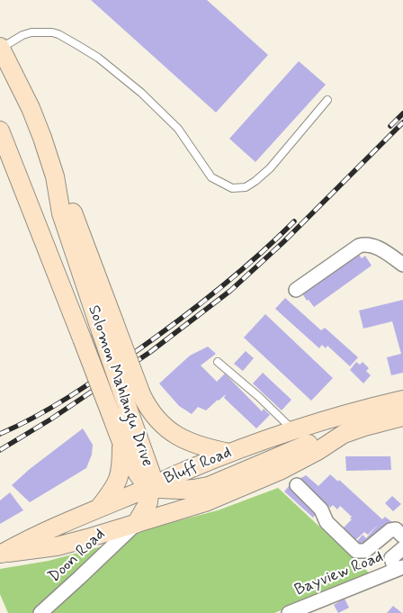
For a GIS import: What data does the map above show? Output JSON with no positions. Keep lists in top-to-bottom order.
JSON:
{
  "streets": {
    "main road": ["Solomon Mahlangu Drive", "Bluff Road"],
    "street": ["Doon Road", "Bayview Road"]
  },
  "crossings": [
    ["Solomon Mahlangu Drive", "Bluff Road"],
    ["Bluff Road", "Doon Road"]
  ]
}
